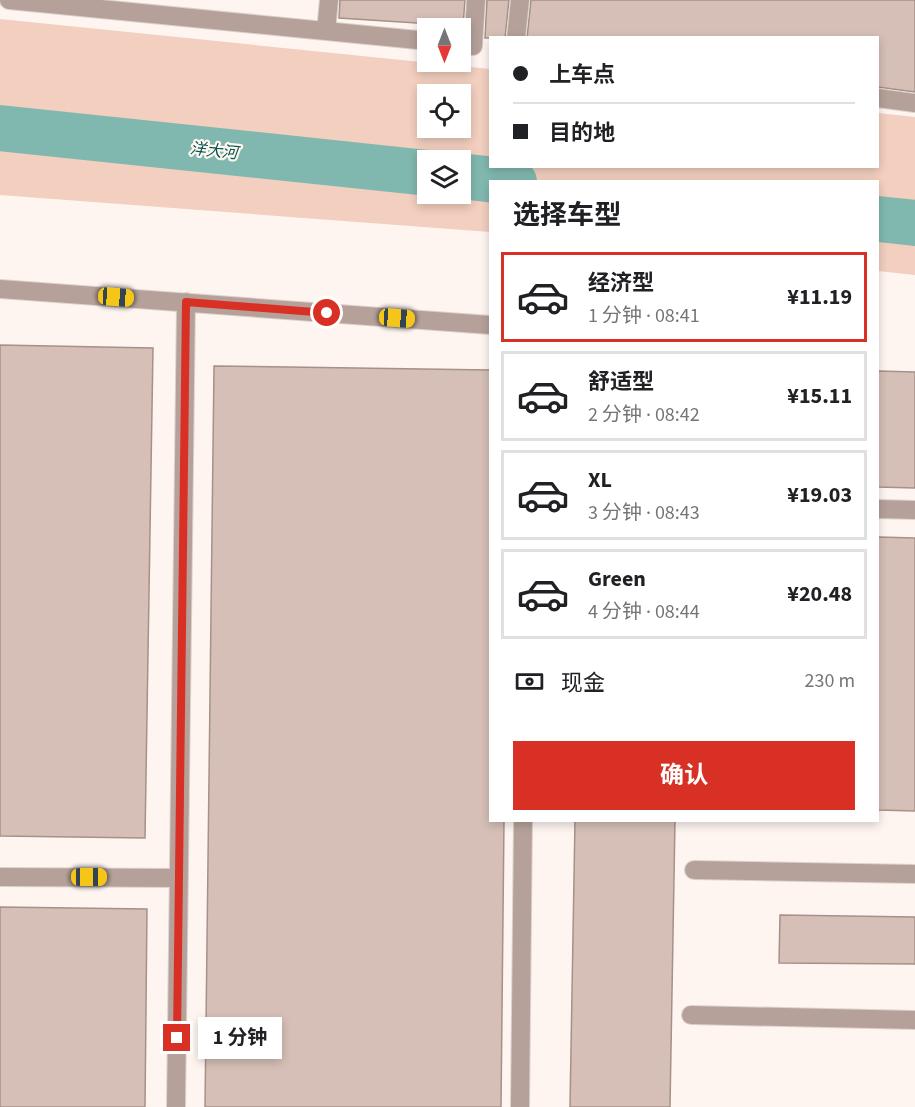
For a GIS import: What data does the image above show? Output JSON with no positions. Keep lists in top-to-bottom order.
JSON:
{
  "water": ["洋大河"],
  "north": "bottom",
  "page": {
    "banner": ["上车点", "目的地"],
    "heading": "选择车型",
    "list": [
      {
        "name": "经济型",
        "note": "1 分钟 · 08:41",
        "value": "¥11.19"
      },
      {
        "name": "舒适型",
        "note": "2 分钟 · 08:42",
        "value": "¥15.11"
      },
      {
        "name": "XL",
        "note": "3 分钟 · 08:43",
        "value": "¥19.03"
      },
      {
        "name": "Green",
        "note": "4 分钟 · 08:44",
        "value": "¥20.48"
      }
    ],
    "pay": ["现金", "230 m"],
    "buttons": "确认",
    "bubble": "1 分钟"
  }
}
